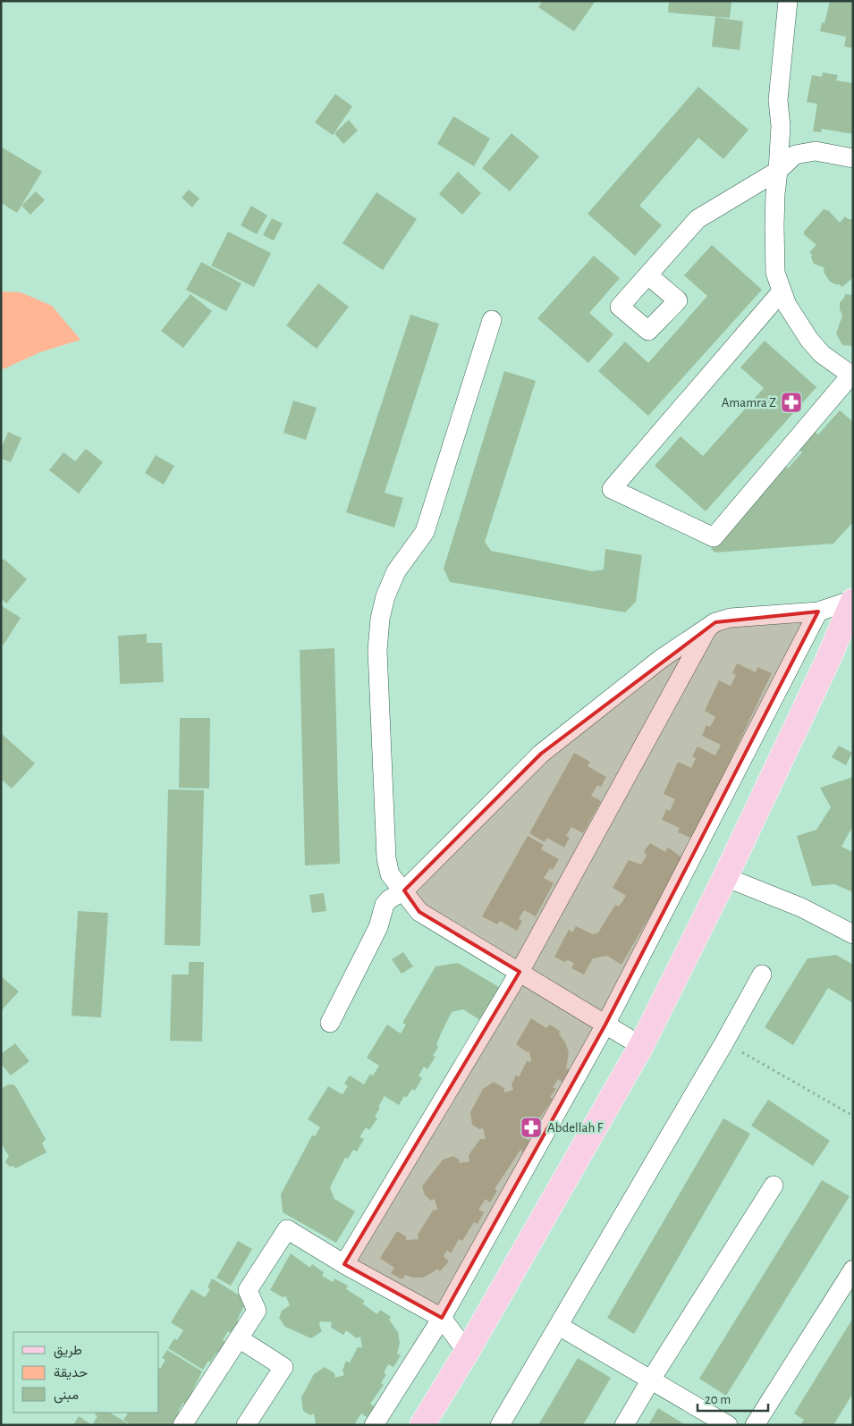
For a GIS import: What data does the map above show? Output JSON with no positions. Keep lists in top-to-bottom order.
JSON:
{
  "places": {
    "pharmacy": ["Amamra Z", "Abdellah F"]
  },
  "legend": ["طريق", "حديقة", "مبنى"],
  "scale_bar": "20 m"
}
